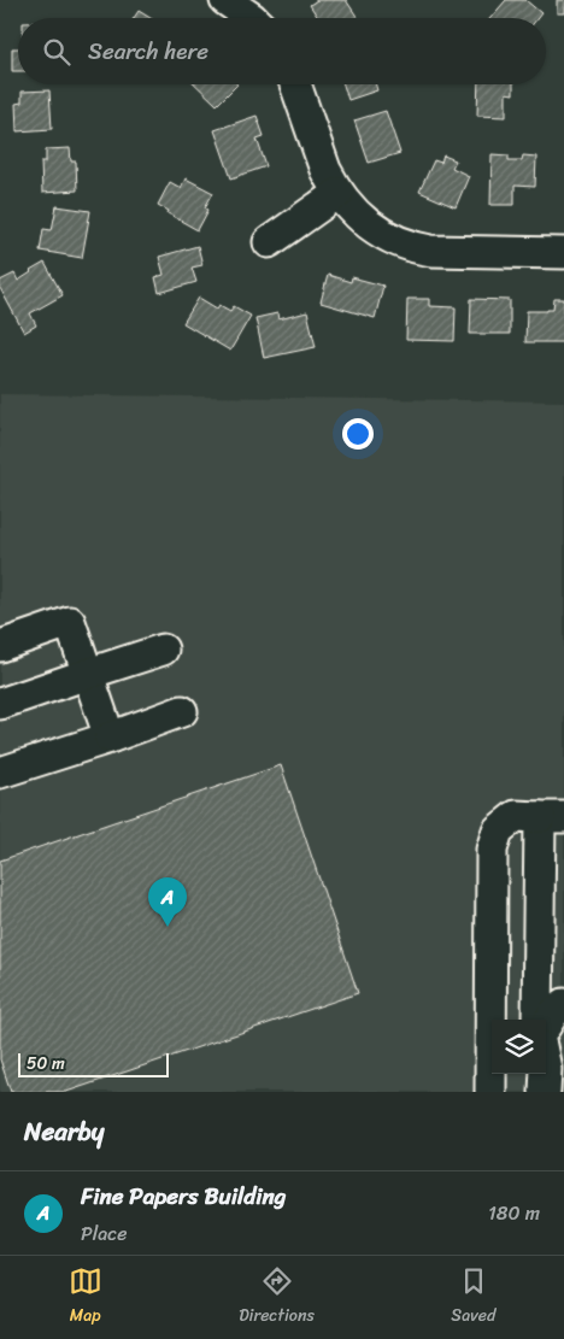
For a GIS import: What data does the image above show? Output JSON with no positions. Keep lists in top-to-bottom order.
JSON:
{
  "scale_bar": "50 m",
  "page": {
    "search": "Search here",
    "pins": "A",
    "scale": "50 m",
    "heading": "Nearby",
    "list": [
      {
        "mark": "A",
        "name": "Fine Papers Building",
        "note": "Place",
        "value": "180 m"
      }
    ],
    "nav": ["Map", "Directions", "Saved"]
  }
}
